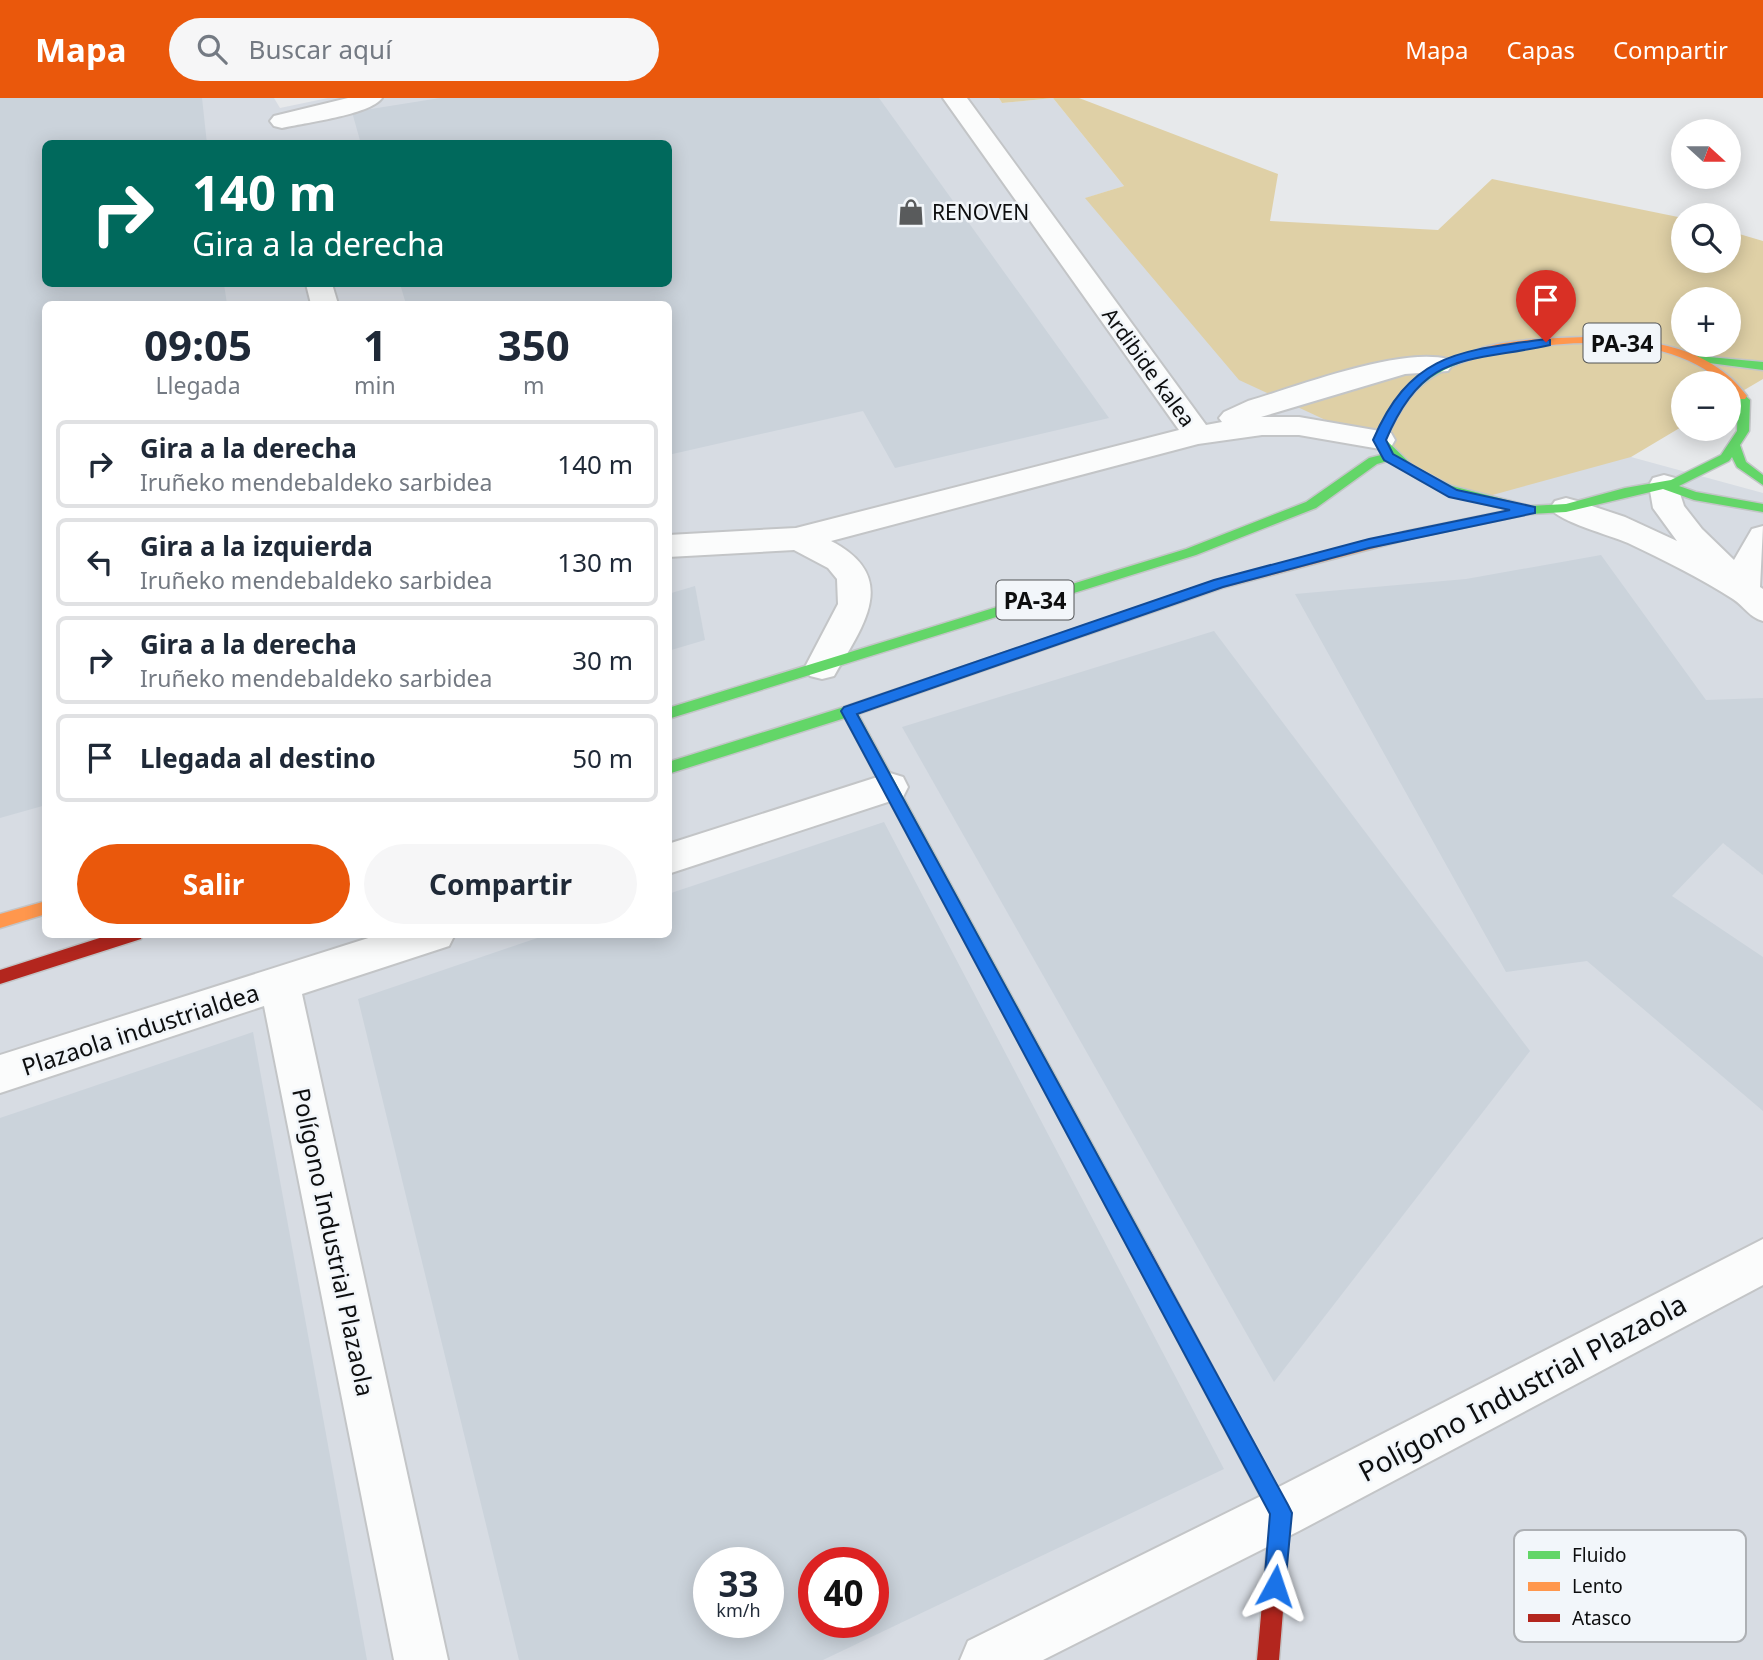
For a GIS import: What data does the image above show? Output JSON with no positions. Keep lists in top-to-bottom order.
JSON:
{
  "streets": {
    "main road": ["PA-34"],
    "street": ["Ardibide kalea", "Plazaola industrialdea", "Polígono Industrial Plazaola"]
  },
  "crossings": [
    ["PA-34", "Ardibide kalea"],
    ["Plazaola industrialdea", "Polígono Industrial Plazaola"]
  ],
  "places": {
    "shop": ["RENOVEN"]
  },
  "legend": ["Fluido", "Lento", "Atasco"],
  "north": "right",
  "page": {
    "header": "Mapa",
    "search": "Buscar aquí",
    "nav": ["Mapa", "Capas", "Compartir"],
    "map_buttons": ["+", "−"],
    "turn": ["140 m", "Gira a la derecha"],
    "eta": [
      "09:05",
      "Llegada",
      "1",
      "min",
      "350",
      "m"
    ],
    "list": [
      {
        "name": "Gira a la derecha",
        "note": "Iruñeko mendebaldeko sarbidea",
        "value": "140 m"
      },
      {
        "name": "Gira a la izquierda",
        "note": "Iruñeko mendebaldeko sarbidea",
        "value": "130 m"
      },
      {
        "name": "Gira a la derecha",
        "note": "Iruñeko mendebaldeko sarbidea",
        "value": "30 m"
      },
      {
        "name": "Llegada al destino",
        "value": "50 m"
      }
    ],
    "buttons": ["Salir", "Compartir"],
    "speed": "33 km/h",
    "limit": "40"
  }
}
